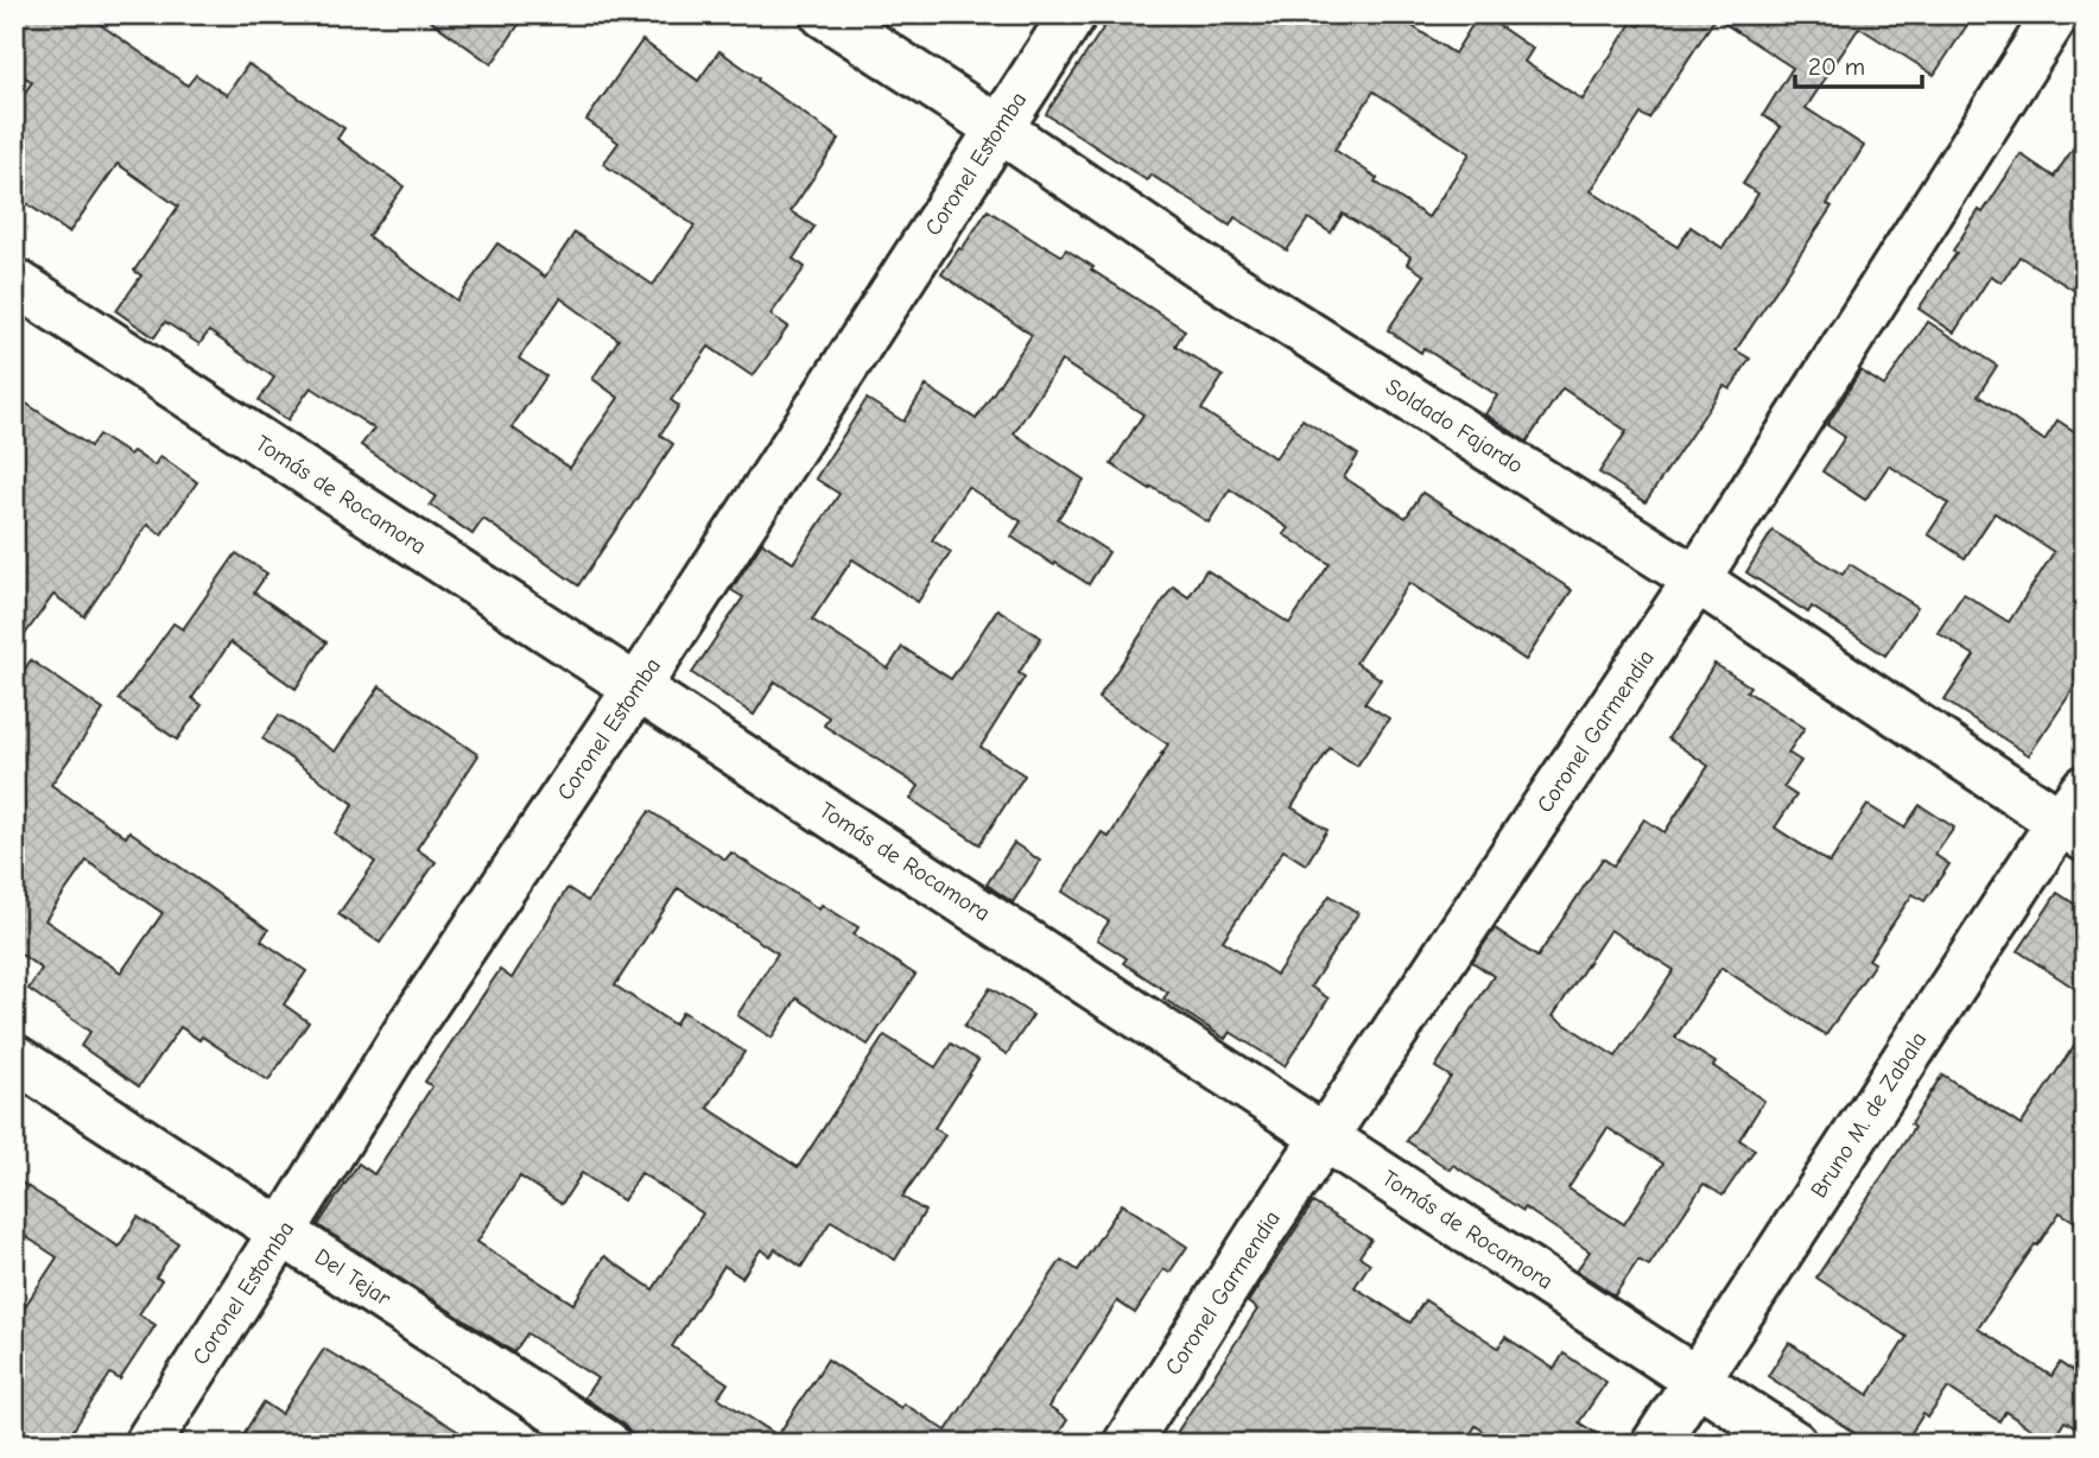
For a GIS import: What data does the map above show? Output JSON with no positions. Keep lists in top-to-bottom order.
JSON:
{
  "streets": {
    "street": [
      "Coronel Estomba",
      "Soldado Fajardo",
      "Tomás de Rocamora",
      "Coronel Garmendia",
      "Bruno M. de Zabala",
      "Del Tejar"
    ]
  },
  "crossings": [
    ["Coronel Estomba", "Soldado Fajardo"],
    ["Coronel Estomba", "Tomás de Rocamora"],
    ["Coronel Estomba", "Del Tejar"],
    ["Soldado Fajardo", "Coronel Garmendia"],
    ["Soldado Fajardo", "Bruno M. de Zabala"],
    ["Tomás de Rocamora", "Coronel Garmendia"],
    ["Tomás de Rocamora", "Bruno M. de Zabala"]
  ],
  "scale_bar": "20 m"
}
